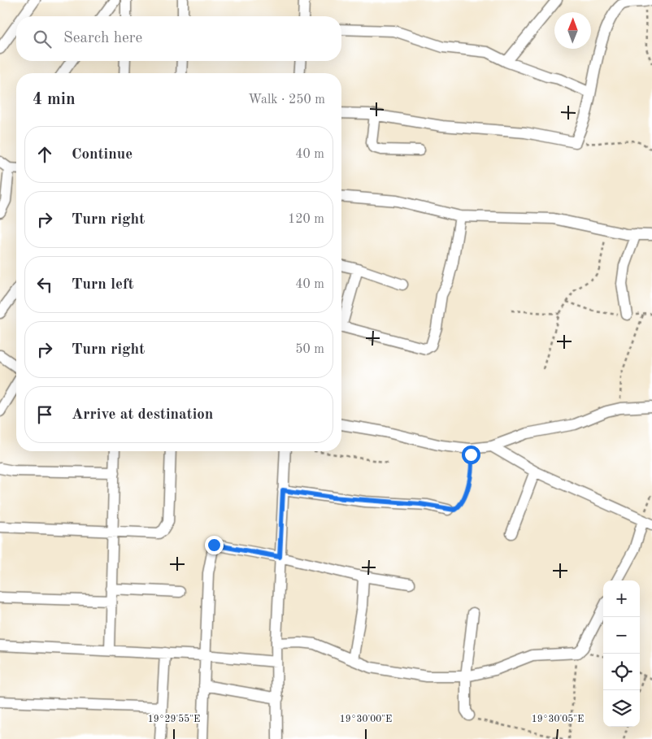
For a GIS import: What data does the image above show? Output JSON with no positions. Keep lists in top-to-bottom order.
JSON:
{
  "north": "top",
  "page": {
    "search": "Search here",
    "heading": ["4 min", "Walk · 250 m"],
    "list": [
      ["Continue", "40 m"],
      ["Turn right", "120 m"],
      ["Turn left", "40 m"],
      ["Turn right", "50 m"],
      "Arrive at destination"
    ],
    "map_buttons": ["+", "−"]
  },
  "coordinates": ["19°29'55\"E", "19°30'00\"E", "19°30'05\"E"]
}
